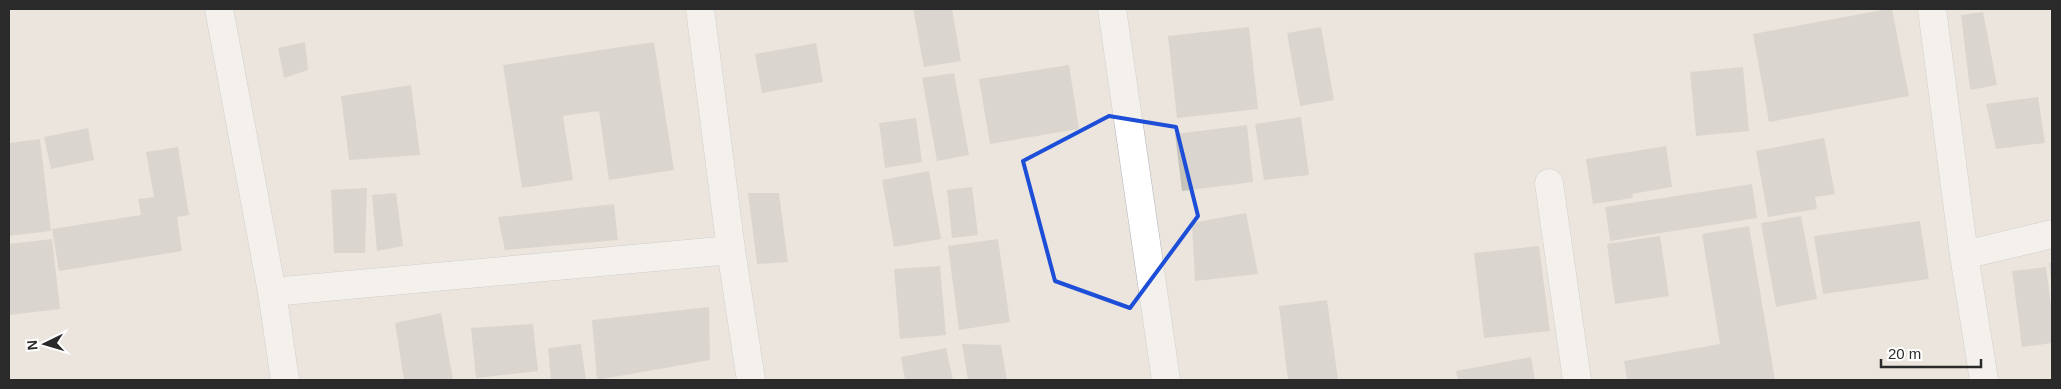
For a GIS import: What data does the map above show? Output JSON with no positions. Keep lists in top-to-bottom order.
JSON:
{
  "scale_bar": "20 m",
  "north": "left"
}
